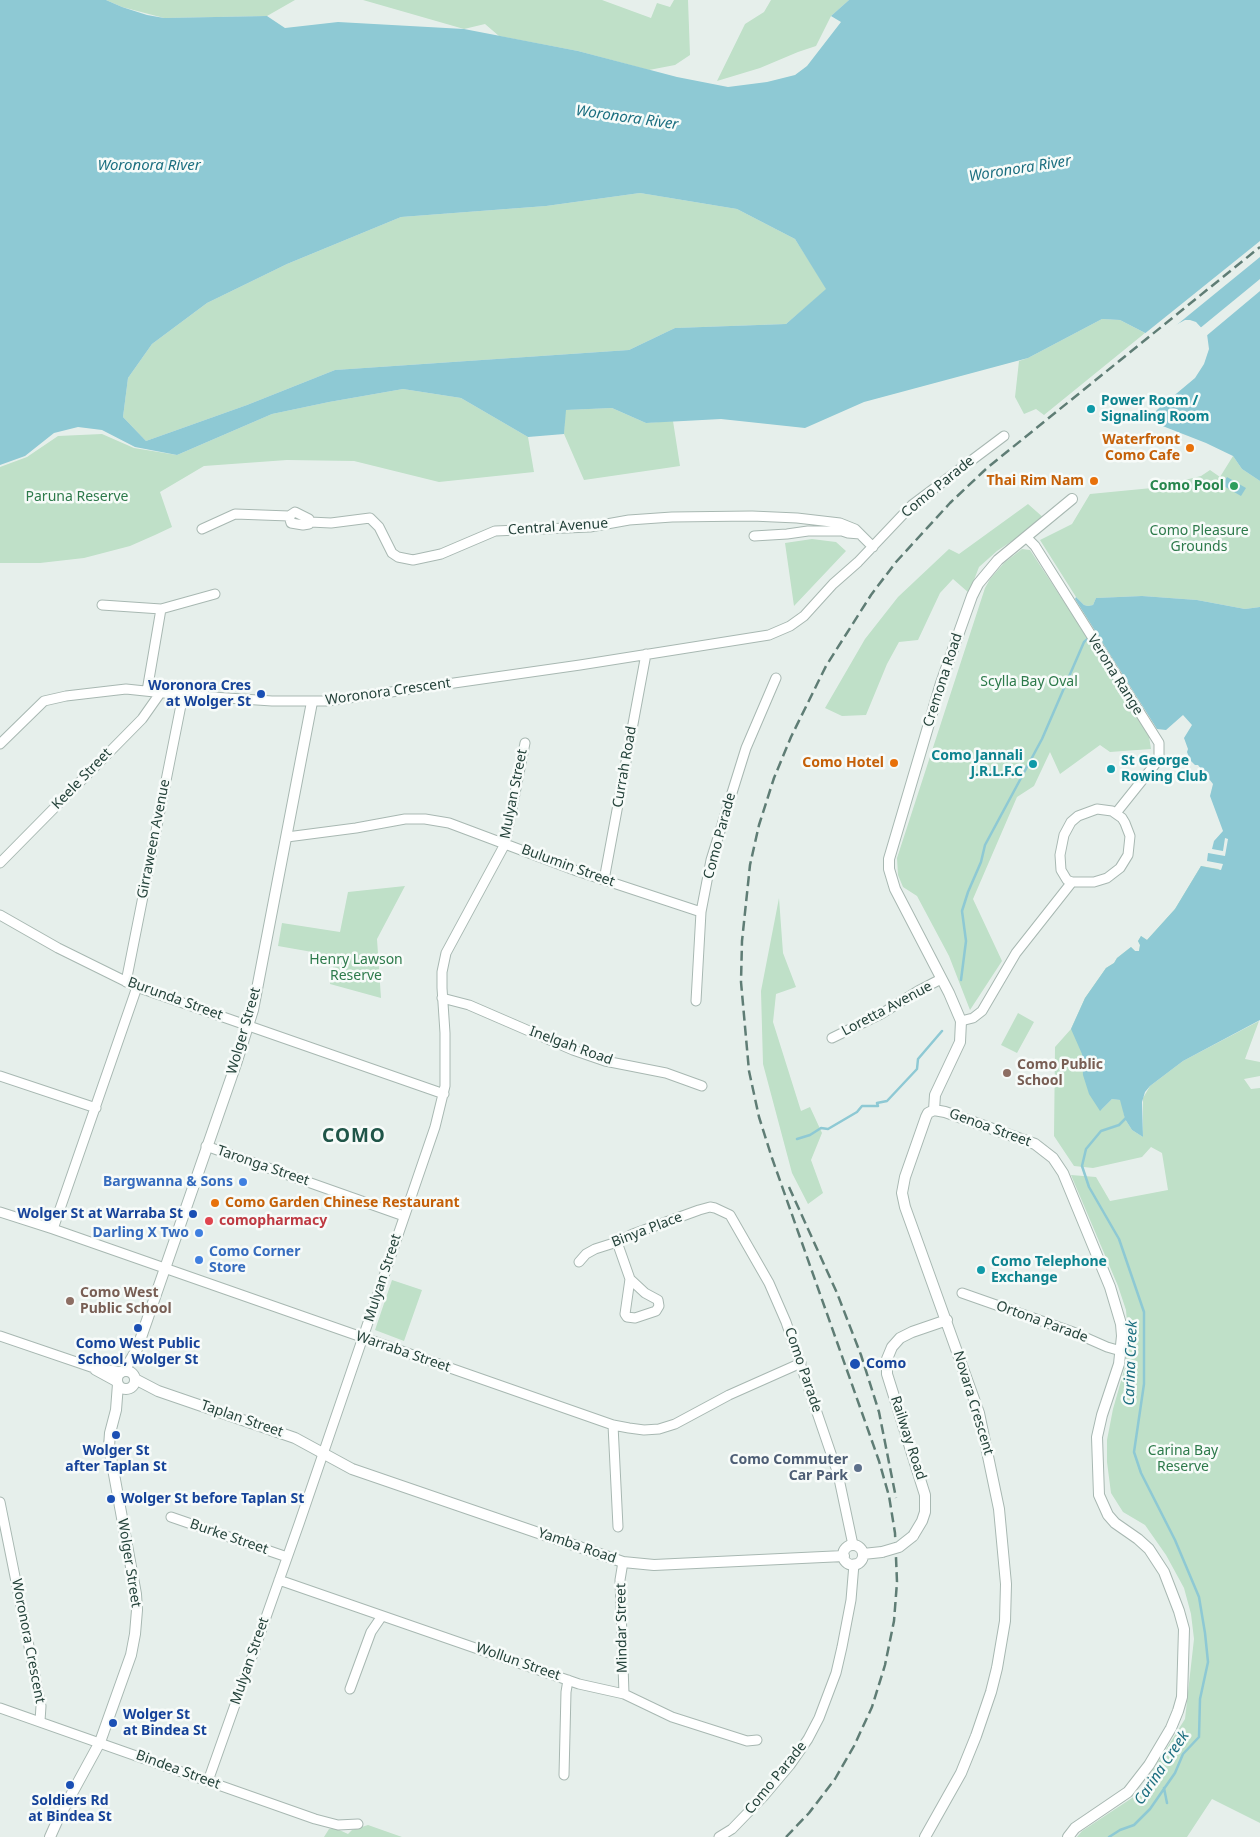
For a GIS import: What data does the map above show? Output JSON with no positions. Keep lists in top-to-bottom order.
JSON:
{
  "streets": {
    "street": [
      "Como Parade",
      "Central Avenue",
      "Verona Range",
      "Cremona Road",
      "Woronora Crescent",
      "Currah Road",
      "Keele Street",
      "Mulyan Street",
      "Girraween Avenue",
      "Bulumin Street",
      "Burunda Street",
      "Loretta Avenue",
      "Wolger Street",
      "Inelgah Road",
      "Genoa Street",
      "Taronga Street",
      "Binya Place",
      "Ortona Parade",
      "Warraba Street",
      "Novara Crescent",
      "Taplan Street",
      "Railway Road",
      "Burke Street",
      "Yamba Road",
      "Mindar Street",
      "Wollun Street",
      "Bindea Street"
    ]
  },
  "crossings": [
    ["Como Parade", "Central Avenue"],
    ["Como Parade", "Woronora Crescent"],
    ["Como Parade", "Bulumin Street"],
    ["Como Parade", "Binya Place"],
    ["Como Parade", "Warraba Street"],
    ["Como Parade", "Railway Road"],
    ["Como Parade", "Yamba Road"],
    ["Verona Range", "Cremona Road"],
    ["Cremona Road", "Loretta Avenue"],
    ["Woronora Crescent", "Currah Road"],
    ["Woronora Crescent", "Keele Street"],
    ["Woronora Crescent", "Girraween Avenue"],
    ["Woronora Crescent", "Wolger Street"],
    ["Woronora Crescent", "Bindea Street"],
    ["Currah Road", "Bulumin Street"],
    ["Mulyan Street", "Bulumin Street"],
    ["Mulyan Street", "Burunda Street"],
    ["Mulyan Street", "Inelgah Road"],
    ["Mulyan Street", "Taronga Street"],
    ["Mulyan Street", "Warraba Street"],
    ["Mulyan Street", "Taplan Street"],
    ["Mulyan Street", "Burke Street"],
    ["Mulyan Street", "Yamba Road"],
    ["Mulyan Street", "Wollun Street"],
    ["Mulyan Street", "Bindea Street"],
    ["Girraween Avenue", "Burunda Street"],
    ["Bulumin Street", "Wolger Street"],
    ["Burunda Street", "Wolger Street"],
    ["Wolger Street", "Taronga Street"],
    ["Wolger Street", "Warraba Street"],
    ["Wolger Street", "Taplan Street"],
    ["Wolger Street", "Bindea Street"],
    ["Genoa Street", "Ortona Parade"],
    ["Genoa Street", "Novara Crescent"],
    ["Novara Crescent", "Railway Road"],
    ["Taplan Street", "Yamba Road"],
    ["Railway Road", "Yamba Road"],
    ["Yamba Road", "Mindar Street"],
    ["Mindar Street", "Wollun Street"]
  ],
  "districts": ["COMO"],
  "water": ["Woronora River", "Carina Creek"],
  "parks": [
    "Paruna Reserve",
    "Como Pleasure Grounds",
    "Scylla Bay Oval",
    "Henry Lawson Reserve",
    "Carina Bay Reserve"
  ],
  "places": [
    "Power Room / Signaling Room",
    "Waterfront Como Cafe",
    "Thai Rim Nam",
    "Como Pool",
    "Woronora Cres at Wolger St",
    "Como Hotel",
    "Como Jannali J.R.L.F.C",
    "St George Rowing Club",
    "Como Public School",
    "Bargwanna & Sons",
    "Como Garden Chinese Restaurant",
    "Wolger St at Warraba St",
    "comopharmacy",
    "Darling X Two",
    "Como Corner Store",
    "Como Telephone Exchange",
    "Como West Public School",
    "Como West Public School, Wolger St",
    "Como",
    "Wolger St after Taplan St",
    "Como Commuter Car Park",
    "Wolger St before Taplan St",
    "Wolger St at Bindea St",
    "Soldiers Rd at Bindea St"
  ]
}
